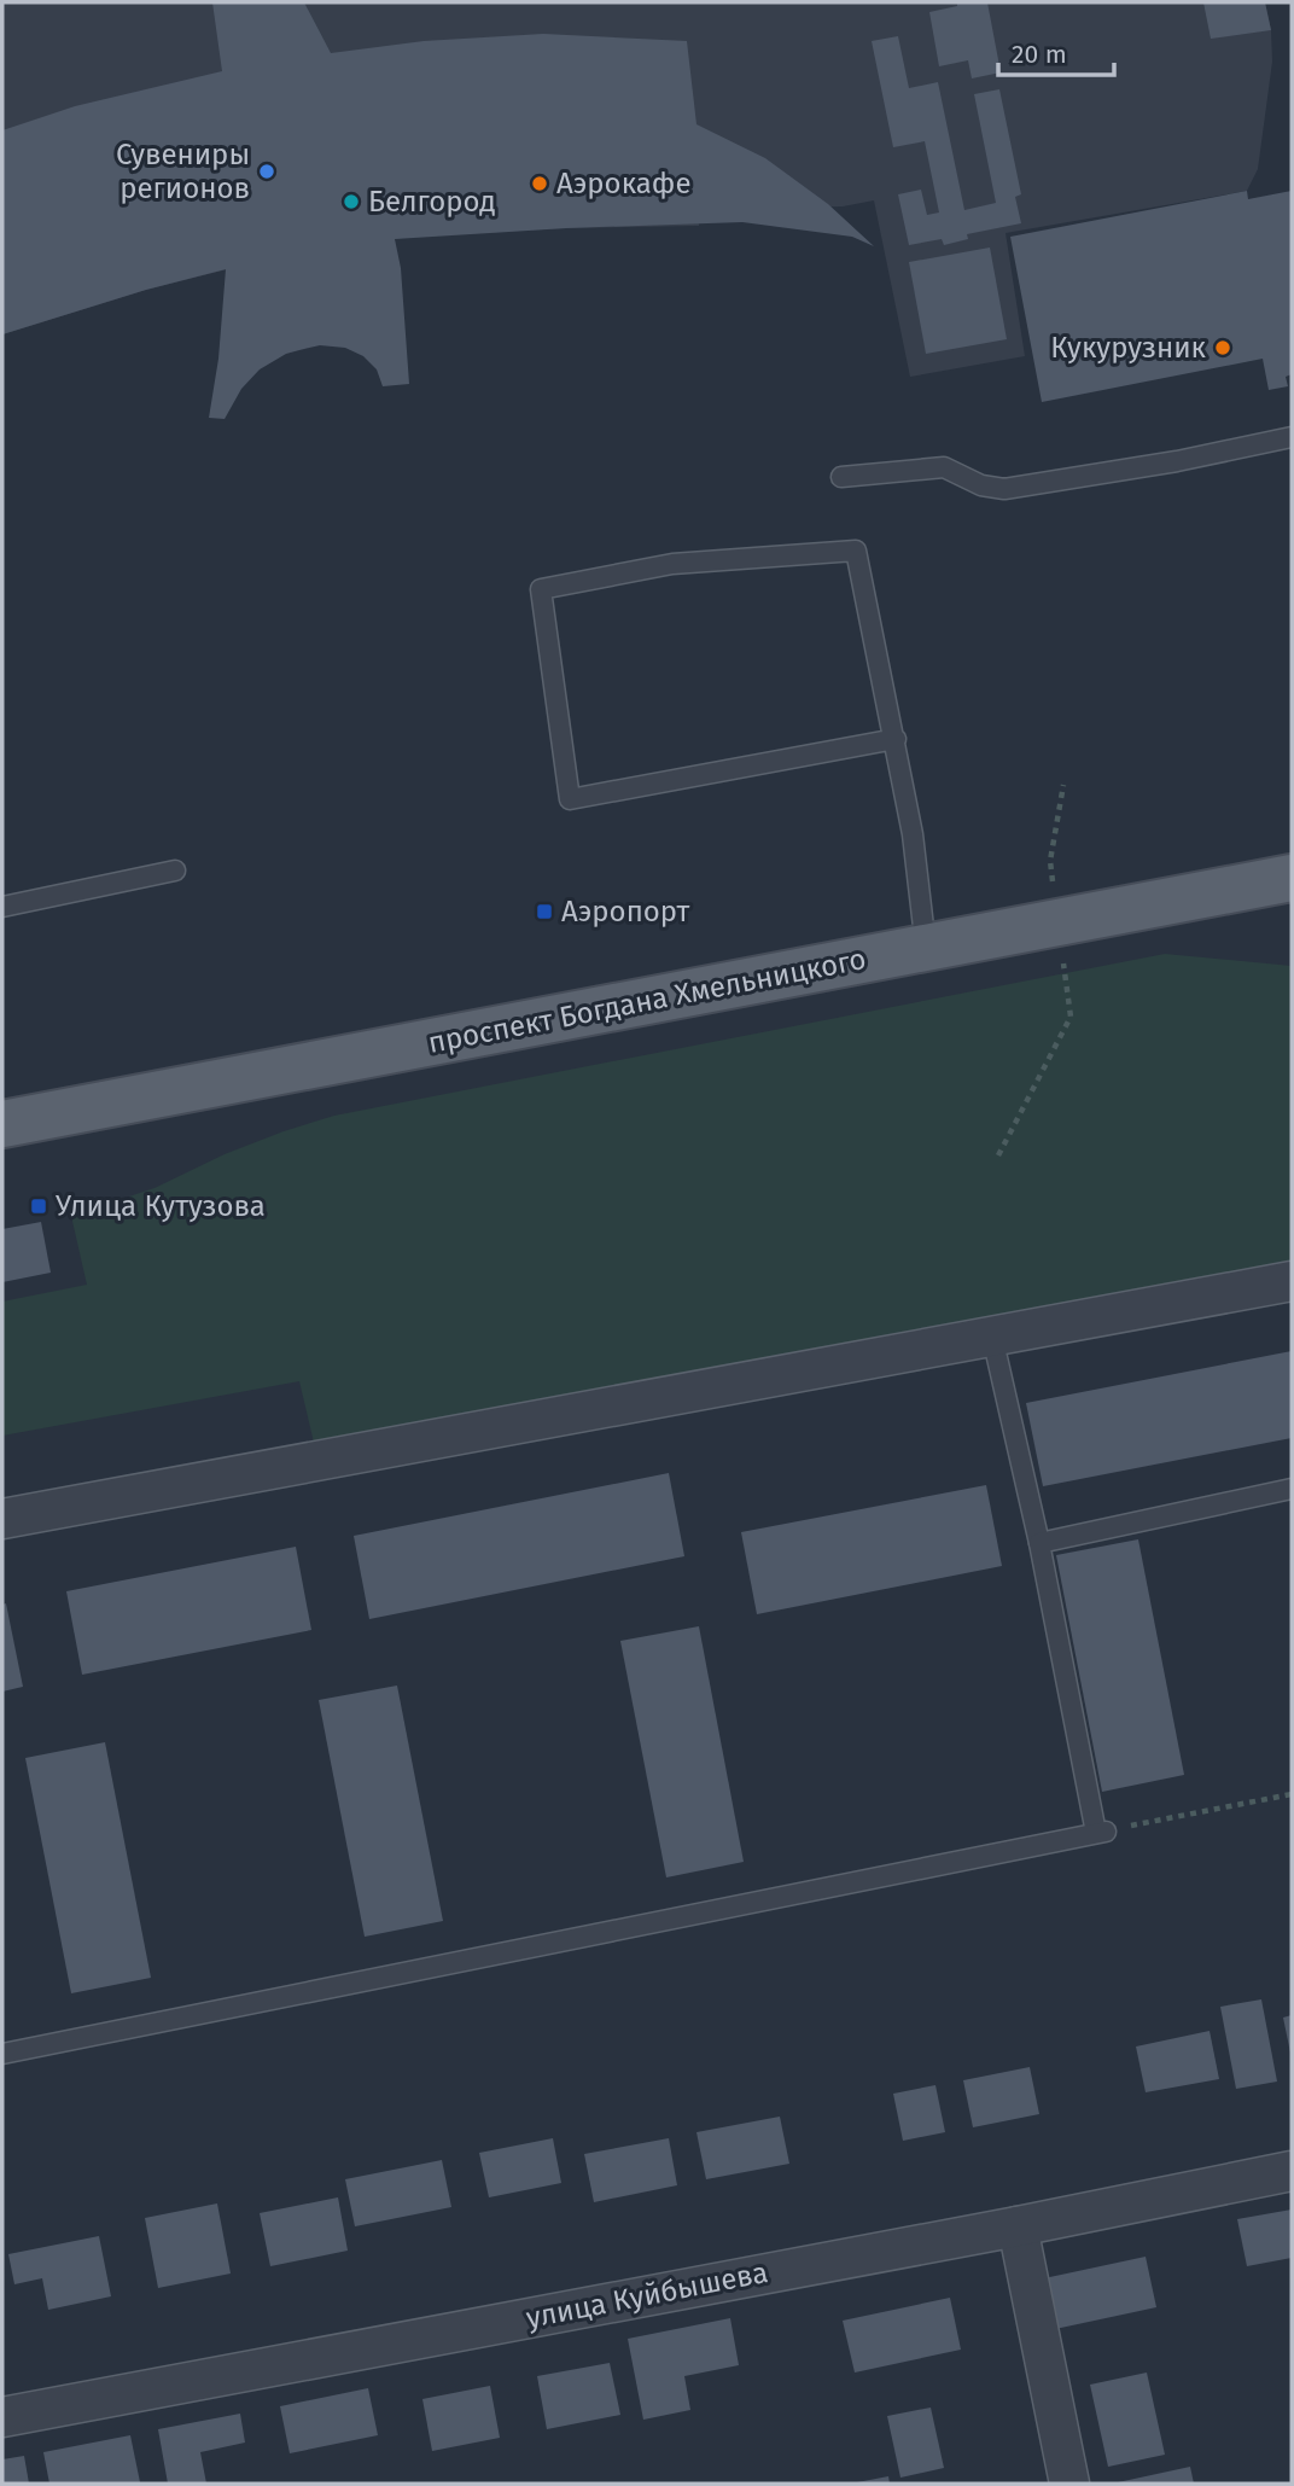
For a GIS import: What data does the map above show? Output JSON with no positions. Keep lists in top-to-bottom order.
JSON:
{
  "streets": {
    "main road": ["проспект Богдана Хмельницкого"],
    "street": ["улица Куйбышева"]
  },
  "places": {
    "other": [
      "Сувениры регионов",
      "Аэрокафе",
      "Белгород",
      "Кукурузник"
    ],
    "transit": ["Аэропорт", "Улица Кутузова"]
  },
  "scale_bar": "20 m"
}
